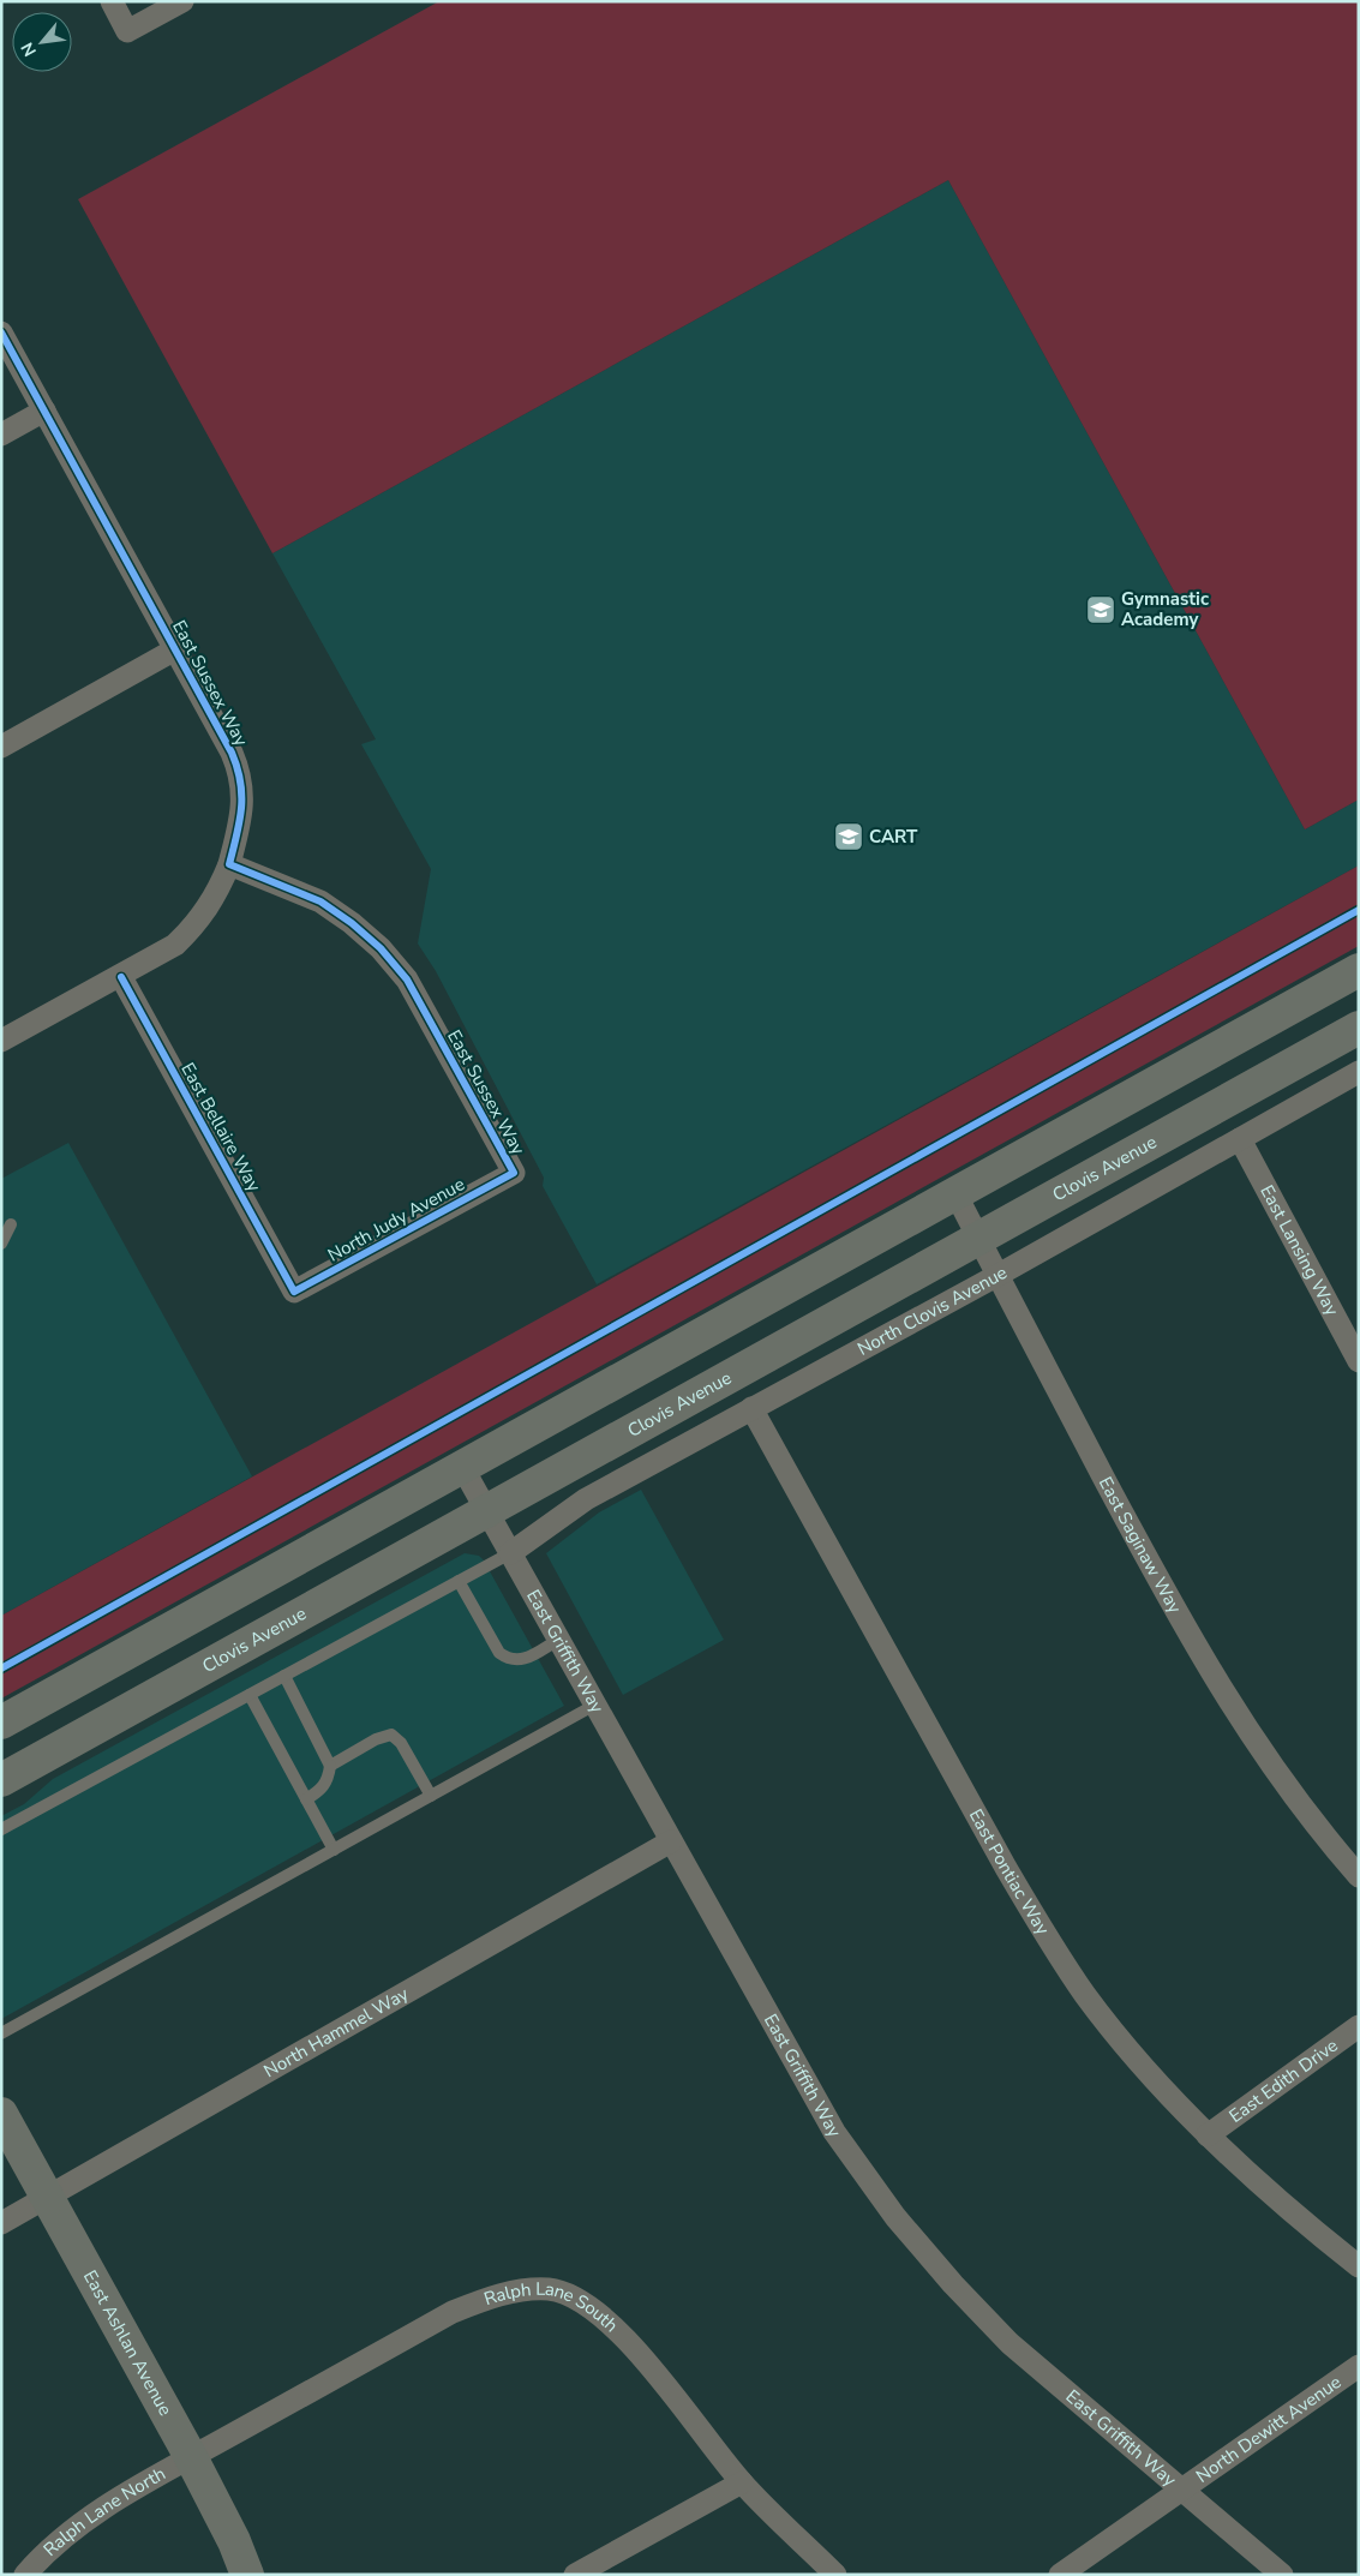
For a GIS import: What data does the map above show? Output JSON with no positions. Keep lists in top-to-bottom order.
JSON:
{
  "streets": {
    "main road": ["Clovis Avenue", "East Ashlan Avenue"],
    "street": [
      "East Sussex Way",
      "East Bellaire Way",
      "North Judy Avenue",
      "East Lansing Way",
      "North Clovis Avenue",
      "East Saginaw Way",
      "East Griffith Way",
      "East Pontiac Way",
      "North Hammel Way",
      "East Edith Drive",
      "Ralph Lane South",
      "North Dewitt Avenue",
      "Ralph Lane North"
    ]
  },
  "crossings": [
    ["East Sussex Way", "North Judy Avenue"],
    ["East Bellaire Way", "North Judy Avenue"],
    ["Clovis Avenue", "East Saginaw Way"],
    ["Clovis Avenue", "East Griffith Way"],
    ["East Lansing Way", "North Clovis Avenue"],
    ["North Clovis Avenue", "East Saginaw Way"],
    ["North Clovis Avenue", "East Griffith Way"],
    ["North Clovis Avenue", "East Pontiac Way"],
    ["East Griffith Way", "North Hammel Way"],
    ["East Griffith Way", "North Dewitt Avenue"],
    ["East Pontiac Way", "East Edith Drive"],
    ["North Hammel Way", "East Ashlan Avenue"],
    ["Ralph Lane South", "East Ashlan Avenue"],
    ["Ralph Lane South", "Ralph Lane North"],
    ["East Ashlan Avenue", "Ralph Lane North"]
  ],
  "places": {
    "school or university": ["Gymnastic Academy", "CART"]
  },
  "north": "bottom left"
}
